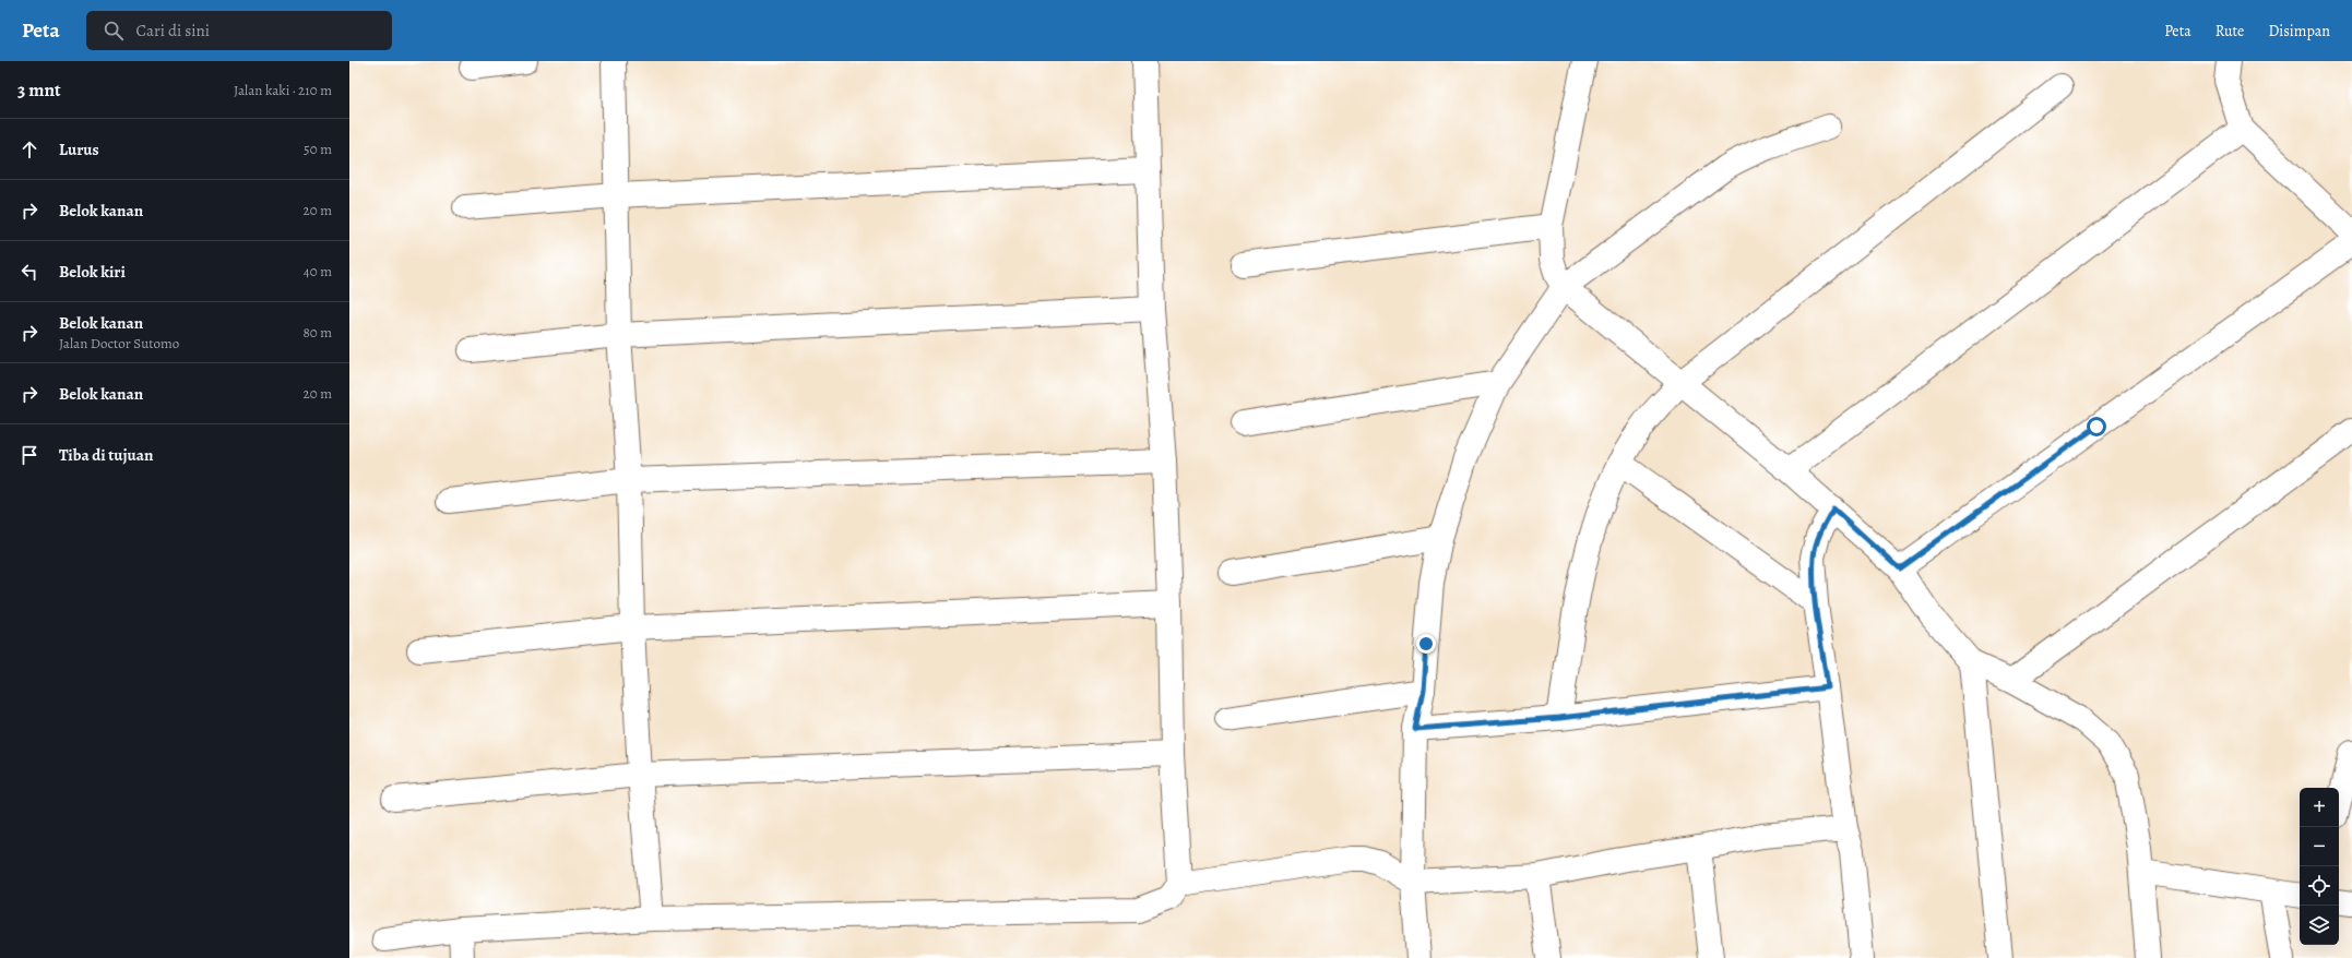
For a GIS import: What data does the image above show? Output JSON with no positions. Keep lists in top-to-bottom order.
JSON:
{
  "page": {
    "header": "Peta",
    "search": "Cari di sini",
    "nav": ["Peta", "Rute", "Disimpan"],
    "heading": ["3 mnt", "Jalan kaki · 210 m"],
    "list": [
      ["Lurus", "50 m"],
      ["Belok kanan", "20 m"],
      ["Belok kiri", "40 m"],
      ["Belok kanan", "Jalan Doctor Sutomo", "80 m"],
      ["Belok kanan", "20 m"],
      "Tiba di tujuan"
    ],
    "map_buttons": ["+", "−"]
  }
}
